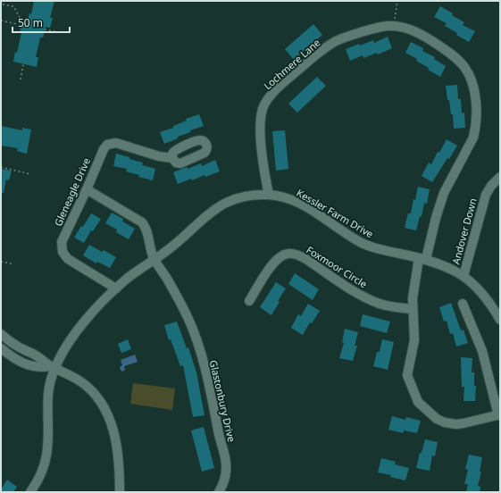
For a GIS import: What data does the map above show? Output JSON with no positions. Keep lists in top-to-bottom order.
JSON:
{
  "streets": {
    "street": [
      "Lochmere Lane",
      "Gleneagle Drive",
      "Kessler Farm Drive",
      "Andover Down",
      "Foxmoor Circle",
      "Glastonbury Drive"
    ]
  },
  "crossings": [
    ["Lochmere Lane", "Kessler Farm Drive"],
    ["Lochmere Lane", "Foxmoor Circle"],
    ["Gleneagle Drive", "Kessler Farm Drive"],
    ["Gleneagle Drive", "Glastonbury Drive"],
    ["Kessler Farm Drive", "Andover Down"],
    ["Kessler Farm Drive", "Glastonbury Drive"]
  ],
  "scale_bar": "50 m"
}
